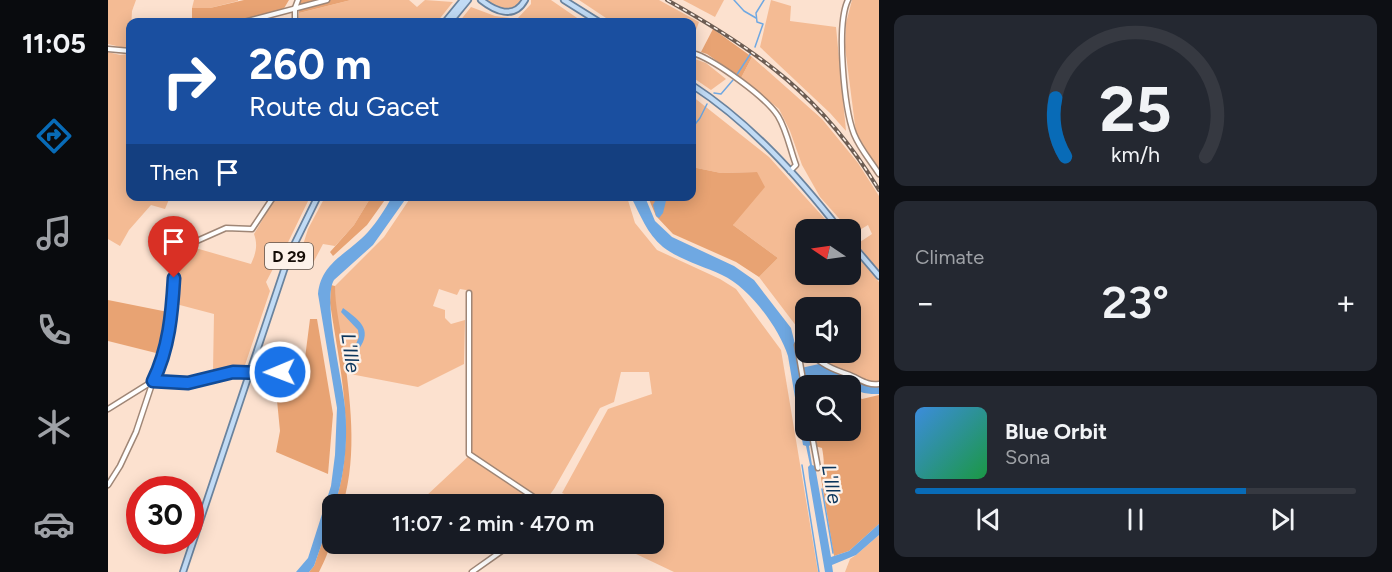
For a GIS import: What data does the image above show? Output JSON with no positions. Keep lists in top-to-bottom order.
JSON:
{
  "streets": {
    "main road": ["D 29"]
  },
  "water": ["L'Ille"],
  "north": "left",
  "page": {
    "tabs": "11:05",
    "turn": ["260 m", "Route du Gacet"],
    "then": "Then",
    "tile": "Climate",
    "heat": ["−", "23°", "+"],
    "song": ["Blue Orbit", "Sona"],
    "limit": "30",
    "trip": "11:07 · 2 min · 470 m",
    "gauge": ["25", "km/h"]
  }
}
